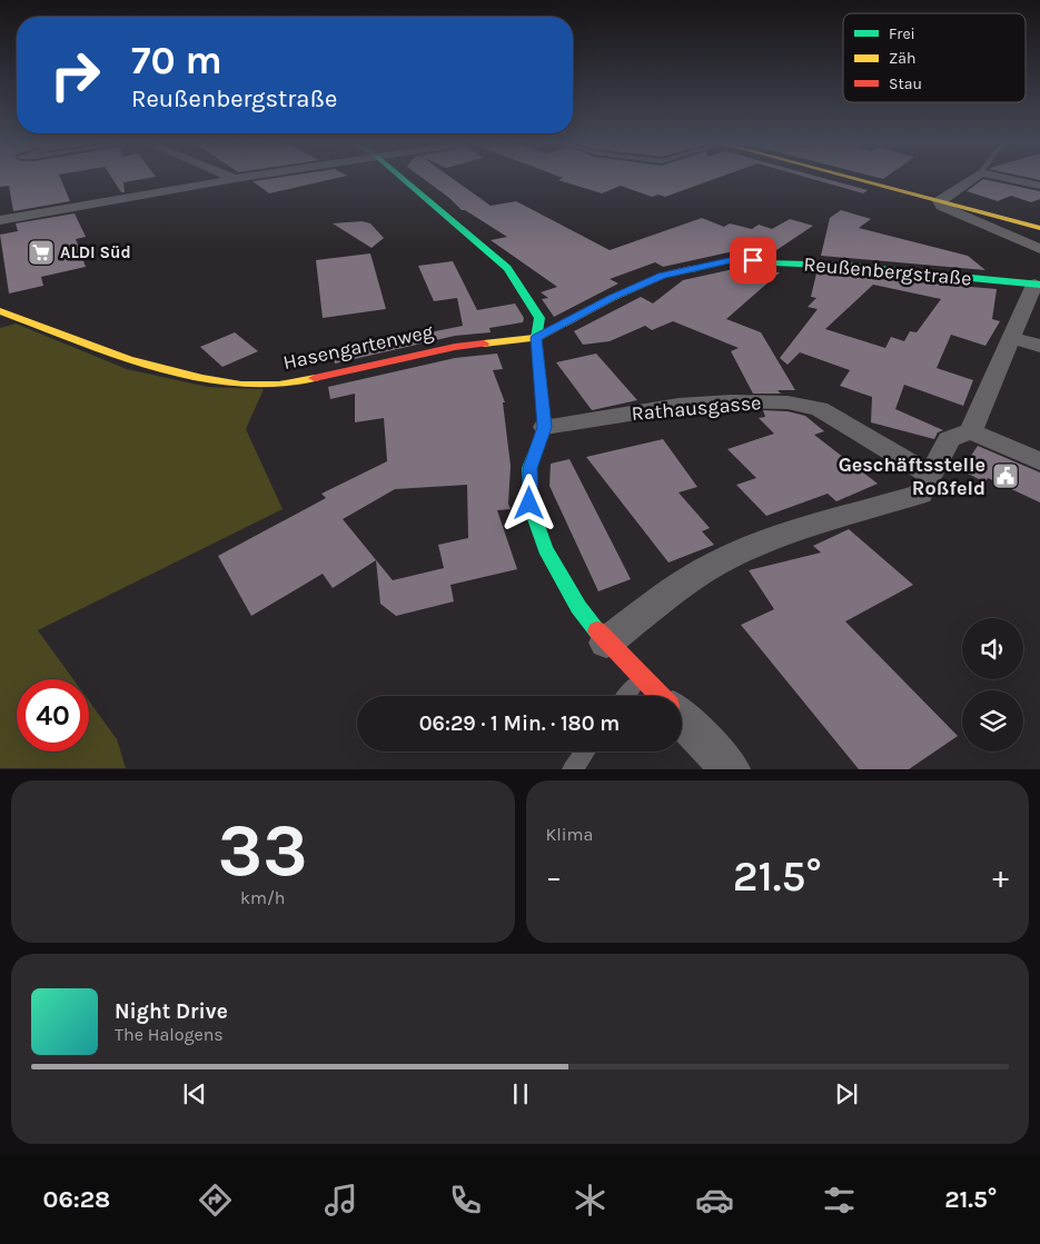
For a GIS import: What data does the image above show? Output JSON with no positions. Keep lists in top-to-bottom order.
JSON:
{
  "streets": {
    "street": ["Reußenbergstraße", "Hasengartenweg", "Rathausgasse"]
  },
  "crossings": [
    ["Reußenbergstraße", "Hasengartenweg"]
  ],
  "places": {
    "supermarket": ["ALDI Süd"],
    "public building": ["Geschäftsstelle Roßfeld"]
  },
  "legend": ["Frei", "Zäh", "Stau"],
  "page": {
    "turn": ["70 m", "Reußenbergstraße"],
    "limit": "40",
    "trip": "06:29 · 1 Min. · 180 m",
    "tile": [
      ["33", "km/h"],
      "Klima"
    ],
    "heat": ["−", "21.5°", "+"],
    "song": ["Night Drive", "The Halogens"],
    "tabs": ["06:28", "21.5°"]
  }
}
